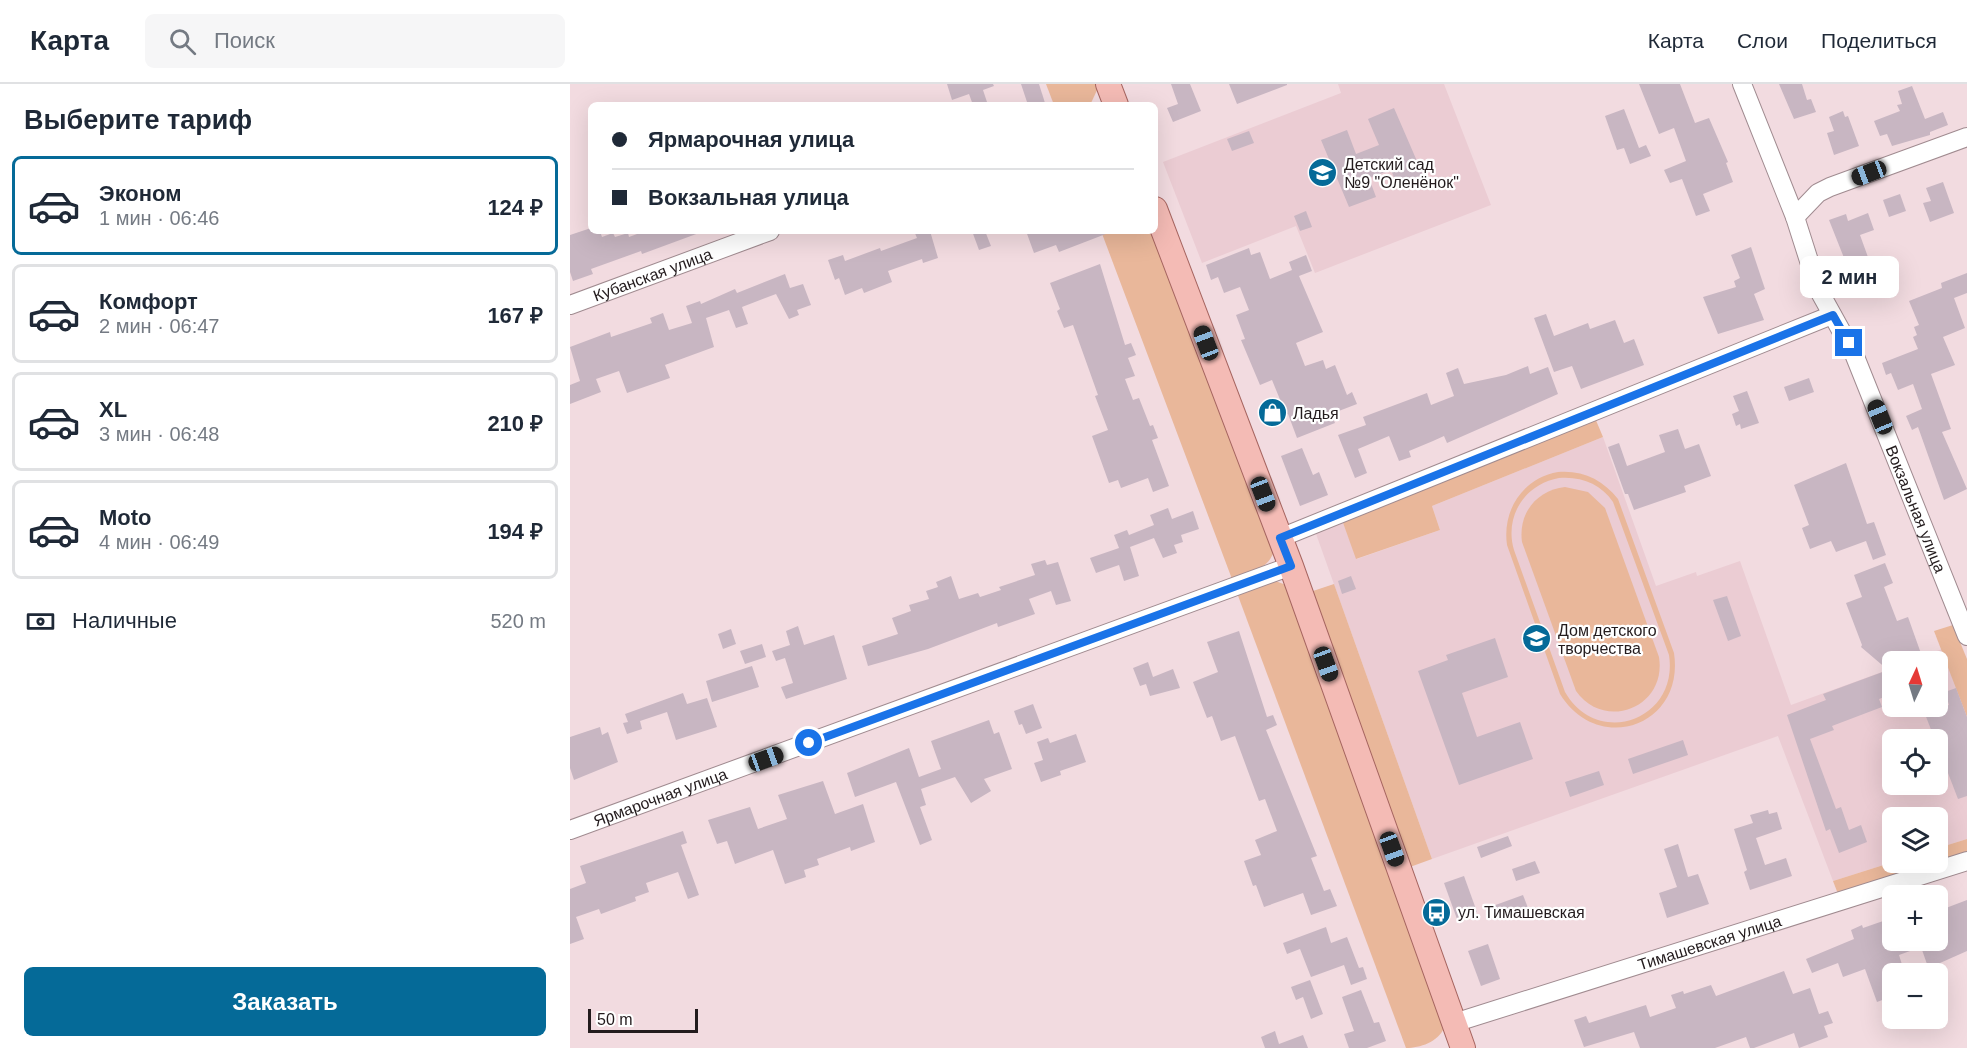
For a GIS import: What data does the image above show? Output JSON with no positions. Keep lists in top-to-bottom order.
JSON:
{
  "streets": {
    "street": [
      "Кубанская улица",
      "Вокзальная улица",
      "Ярмарочная улица",
      "Тимашевская улица"
    ]
  },
  "places": {
    "school or university": ["Детский сад №9 \"Оленёнок\"", "Дом детского творчества"],
    "shop": ["Ладья"],
    "bus stop": ["ул. Тимашевская"]
  },
  "scale_bar": "50 m",
  "north": "top",
  "page": {
    "header": "Карта",
    "search": "Поиск",
    "nav": ["Карта", "Слои", "Поделиться"],
    "heading": "Выберите тариф",
    "banner": ["Ярмарочная улица", "Вокзальная улица"],
    "list": [
      {
        "name": "Эконом",
        "note": "1 мин · 06:46",
        "value": "124 ₽"
      },
      {
        "name": "Комфорт",
        "note": "2 мин · 06:47",
        "value": "167 ₽"
      },
      {
        "name": "XL",
        "note": "3 мин · 06:48",
        "value": "210 ₽"
      },
      {
        "name": "Moto",
        "note": "4 мин · 06:49",
        "value": "194 ₽"
      }
    ],
    "bubble": "2 мин",
    "pay": ["Наличные", "520 m"],
    "map_buttons": ["+", "−"],
    "buttons": "Заказать",
    "scale": "50 m"
  }
}
